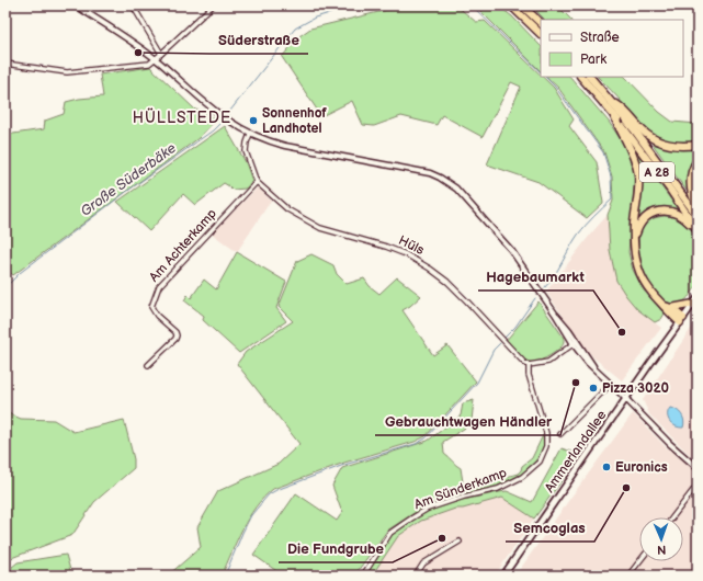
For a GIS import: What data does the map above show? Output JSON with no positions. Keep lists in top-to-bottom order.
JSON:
{
  "streets": {
    "highway": ["A 28"],
    "main road": ["Ammerlandallee"],
    "street": ["Am Achterkamp", "Hüls", "Am Sünderkamp"]
  },
  "crossings": [
    ["Am Achterkamp", "Hüls"],
    ["Hüls", "Am Sünderkamp"]
  ],
  "districts": ["HÜLLSTEDE"],
  "water": ["Große Süderbäke"],
  "places": [
    "Süderstraße",
    "Sonnenhof Landhotel",
    "Hagebaumarkt",
    "Gebrauchtwagen Händler",
    "Pizza 3020",
    "Euronics",
    "Semcoglas",
    "Die Fundgrube"
  ],
  "legend": ["Straße", "Park"],
  "north": "bottom"
}
